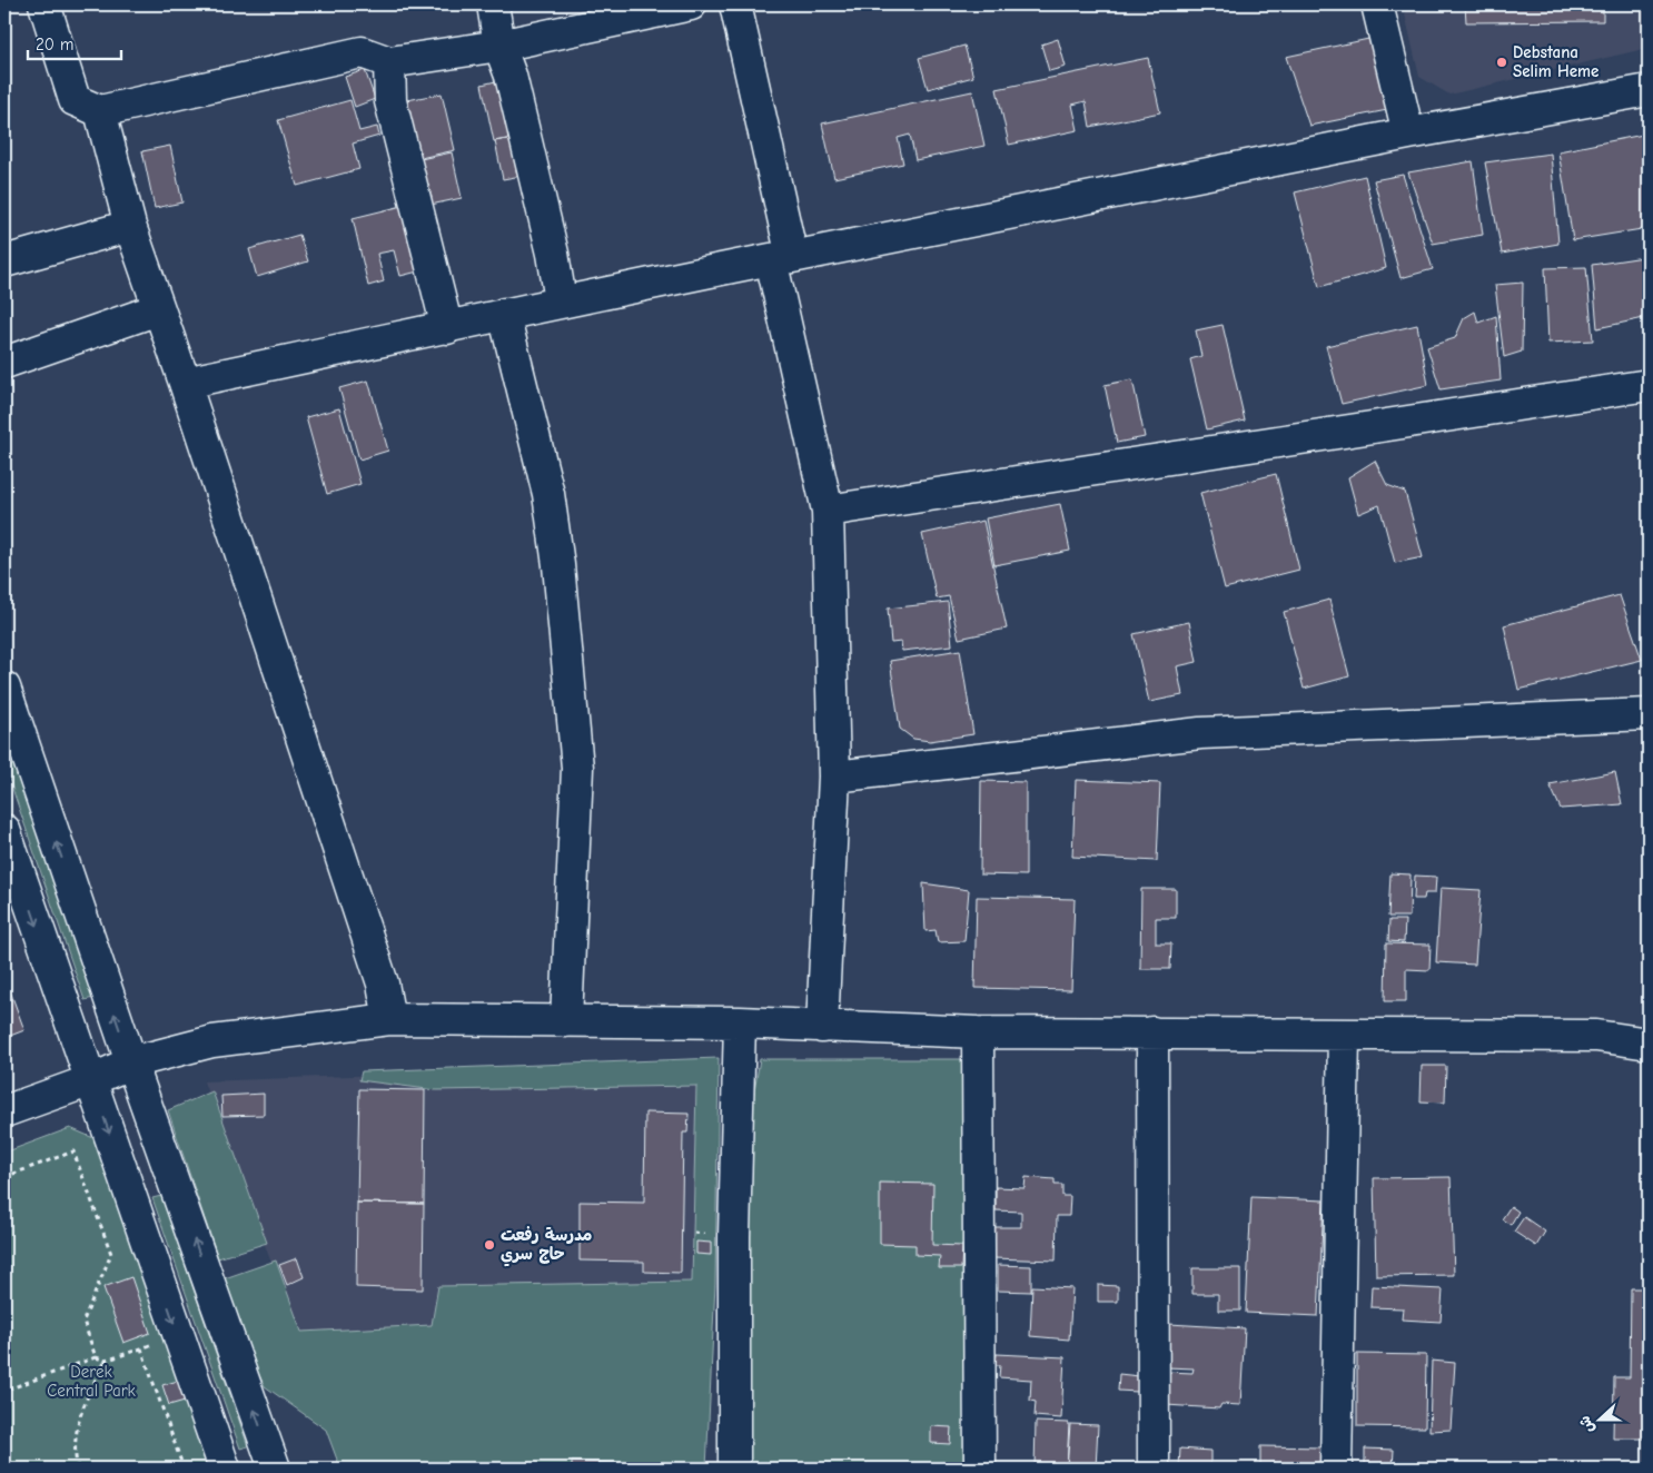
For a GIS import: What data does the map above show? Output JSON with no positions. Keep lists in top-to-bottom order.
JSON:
{
  "parks": ["Derek Central Park"],
  "places": ["Debstana Selim Heme", "مدرسة رفعت حاج سري"],
  "scale_bar": "20 m",
  "north": "left"
}
